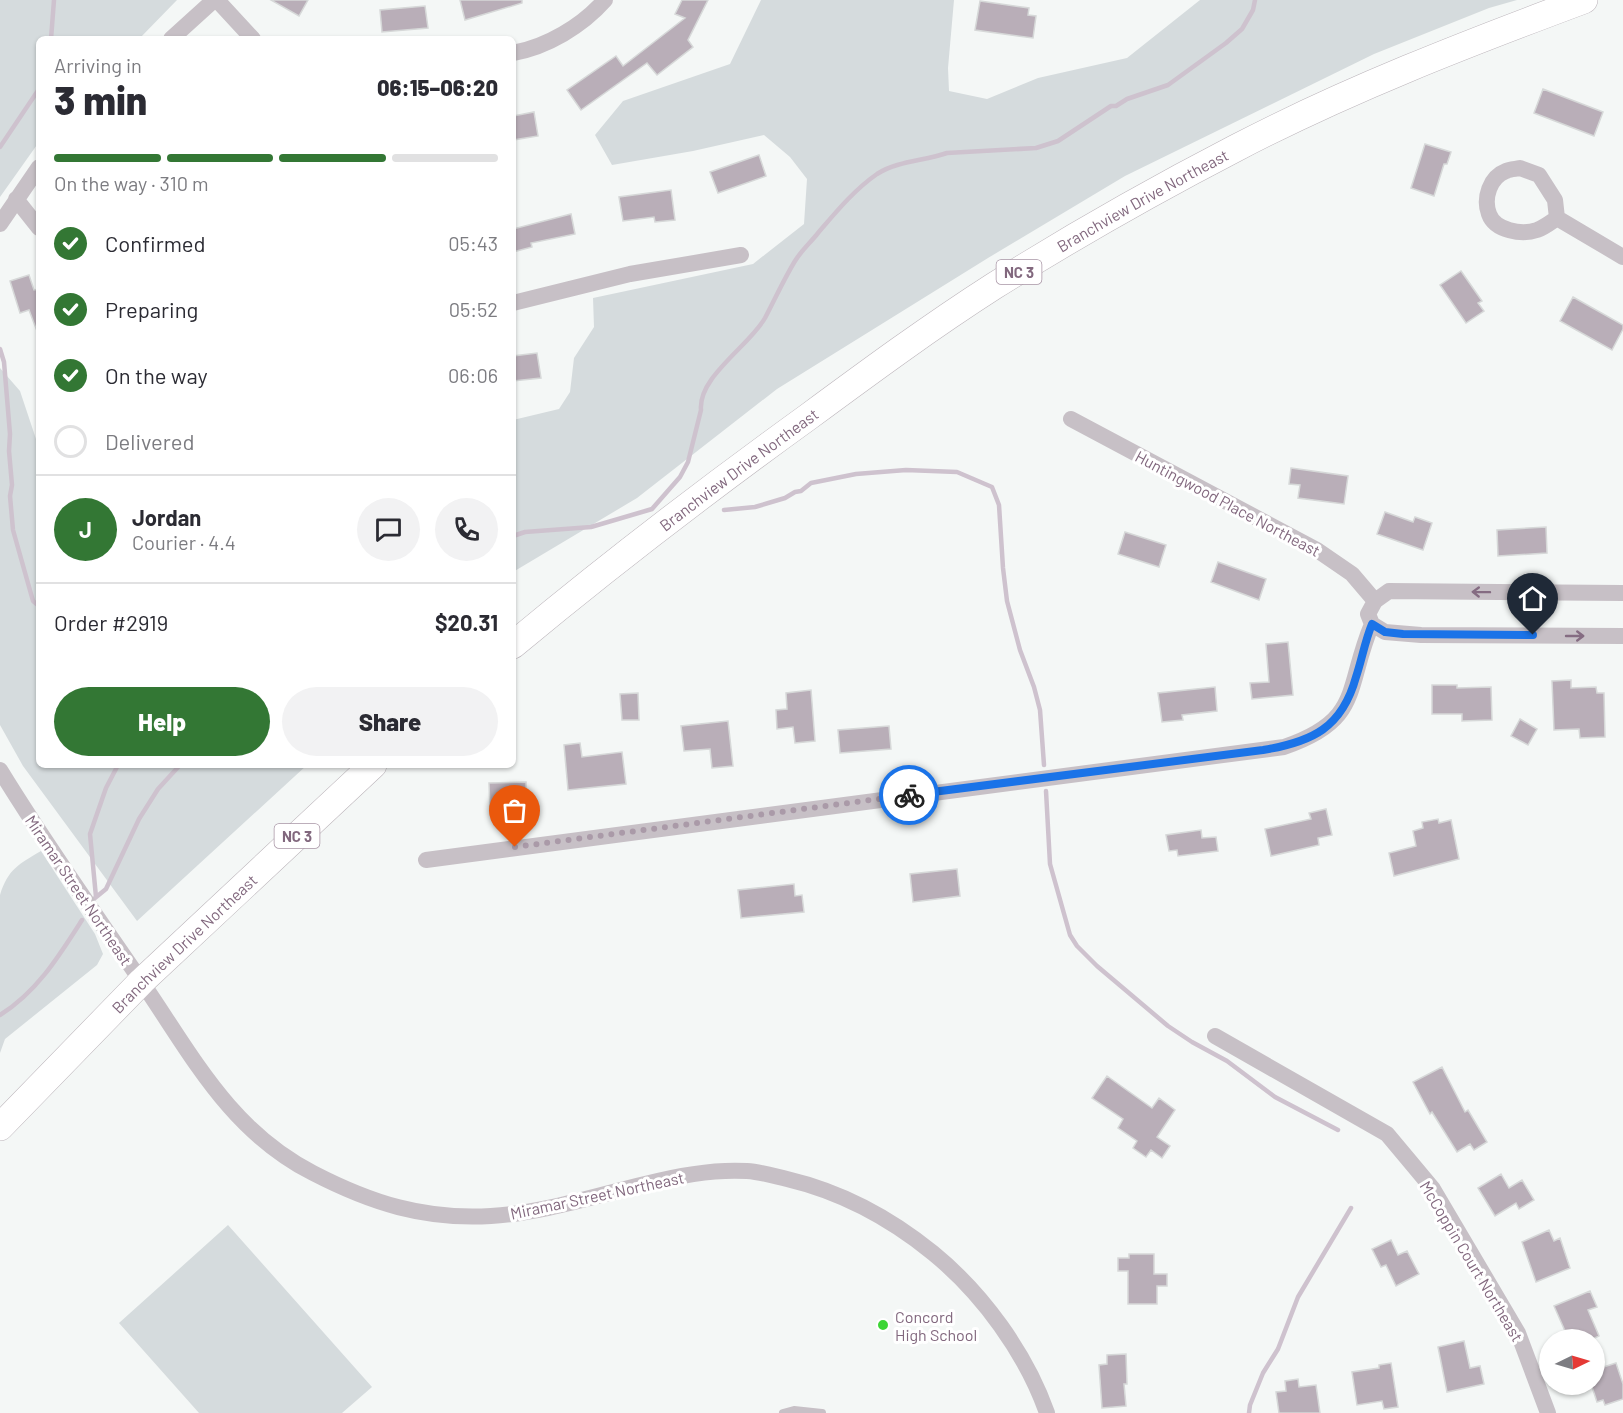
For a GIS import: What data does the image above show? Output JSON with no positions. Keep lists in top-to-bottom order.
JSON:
{
  "streets": {
    "main road": ["Branchview Drive Northeast", "NC 3"],
    "street": ["Huntingwood Place Northeast", "Miramar Street Northeast", "McCoppin Court Northeast"]
  },
  "crossings": [
    ["Branchview Drive Northeast", "Miramar Street Northeast"]
  ],
  "places": ["Concord High School"],
  "north": "right",
  "page": {
    "heading": ["3 min", "Arriving in", "06:15–06:20"],
    "panel": [
      "Jordan",
      "Courier · 4.4",
      "Order #2919",
      "$20.31"
    ],
    "bar": "On the way · 310 m",
    "list": [
      ["Confirmed", "05:43"],
      ["Preparing", "05:52"],
      ["On the way", "06:06"],
      "Delivered"
    ],
    "round": "J",
    "buttons": ["Help", "Share"]
  }
}
